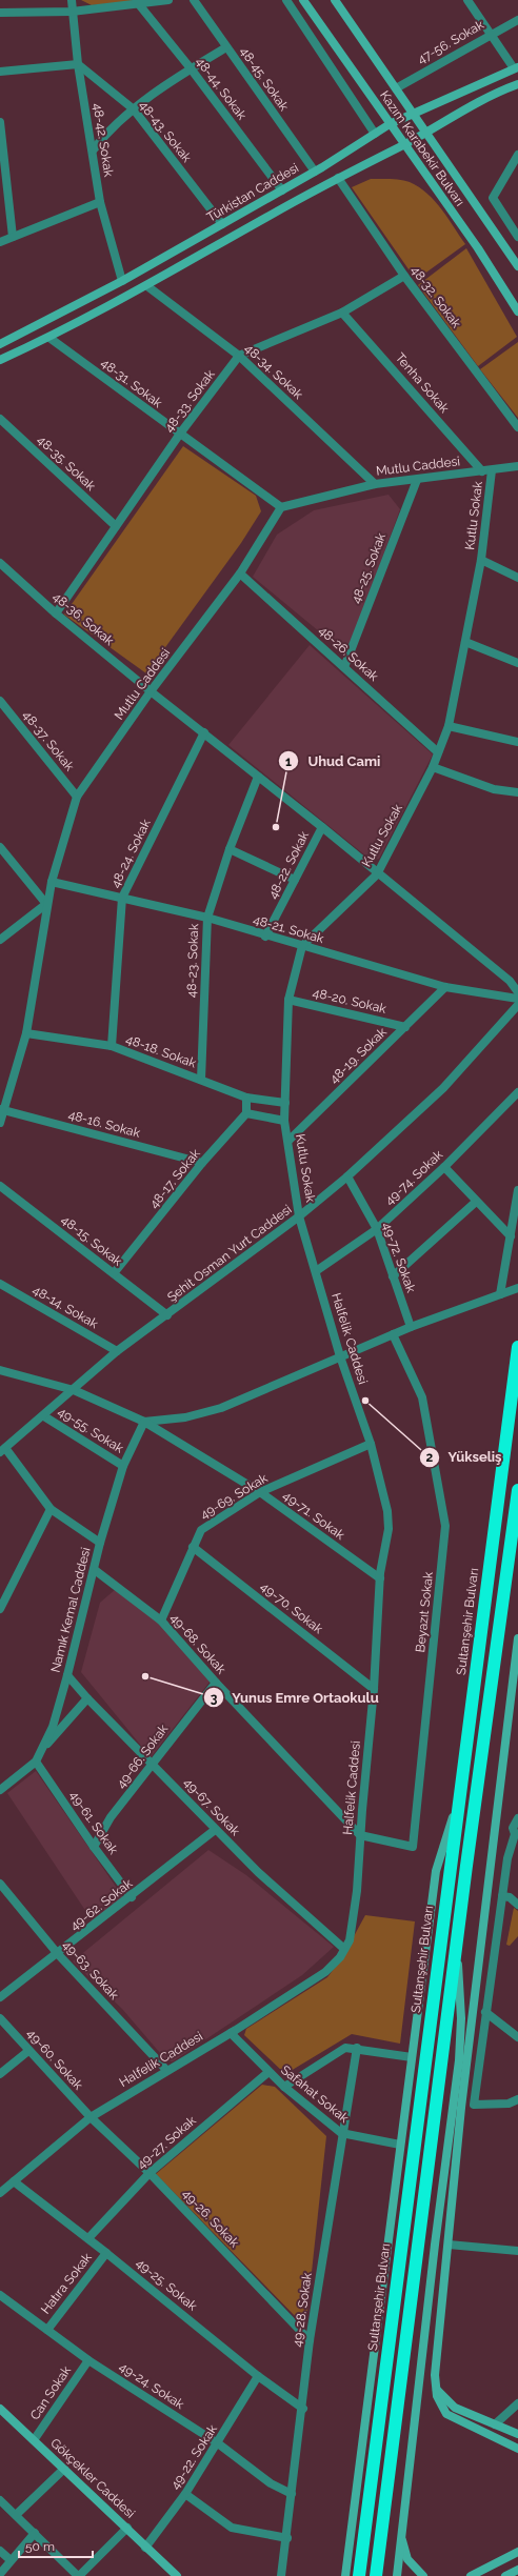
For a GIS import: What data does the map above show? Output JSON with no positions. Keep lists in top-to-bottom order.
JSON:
{
  "streets": {
    "highway": ["Sultanşehir Bulvarı"],
    "street": [
      "47-56. Sokak",
      "48-45. Sokak",
      "48-44. Sokak",
      "48-43. Sokak",
      "48-42. Sokak",
      "Kazım Karabekir Bulvarı",
      "Türkistan Caddesi",
      "48-32. Sokak",
      "48-34. Sokak",
      "48-31. Sokak",
      "Tenha Sokak",
      "48-33. Sokak",
      "48-35. Sokak",
      "Mutlu Caddesi",
      "Kutlu Sokak",
      "48-25. Sokak",
      "48-36. Sokak",
      "48-26. Sokak",
      "48-37. Sokak",
      "48-24. Sokak",
      "48-22. Sokak",
      "48-21. Sokak",
      "48-23. Sokak",
      "48-20. Sokak",
      "48-18. Sokak",
      "48-19. Sokak",
      "48-16. Sokak",
      "49-74. Sokak",
      "48-17. Sokak",
      "48-15. Sokak",
      "Şehit Osman Yurt Caddesi",
      "49-72. Sokak",
      "48-14. Sokak",
      "Halfelik Caddesi",
      "49-55. Sokak",
      "49-69. Sokak",
      "49-71. Sokak",
      "49-70. Sokak",
      "Namık Kemal Caddesi",
      "Beyazıt Sokak",
      "49-68. Sokak",
      "49-66. Sokak",
      "49-67. Sokak",
      "49-61. Sokak",
      "49-62. Sokak",
      "49-63. Sokak",
      "49-60. Sokak",
      "Safahat Sokak",
      "49-27. Sokak",
      "49-26. Sokak",
      "Hatıra Sokak",
      "49-25. Sokak",
      "49-28. Sokak",
      "49-24. Sokak",
      "Can Sokak",
      "49-22. Sokak",
      "Gökçekler Caddesi"
    ]
  },
  "crossings": [
    ["47-56. Sokak", "Kazım Karabekir Bulvarı"],
    ["48-45. Sokak", "Türkistan Caddesi"],
    ["48-44. Sokak", "Türkistan Caddesi"],
    ["48-43. Sokak", "48-42. Sokak"],
    ["48-43. Sokak", "Türkistan Caddesi"],
    ["48-42. Sokak", "Türkistan Caddesi"],
    ["Kazım Karabekir Bulvarı", "Türkistan Caddesi"],
    ["48-34. Sokak", "48-33. Sokak"],
    ["48-34. Sokak", "Mutlu Caddesi"],
    ["48-31. Sokak", "48-33. Sokak"],
    ["48-31. Sokak", "Mutlu Caddesi"],
    ["Tenha Sokak", "Mutlu Caddesi"],
    ["48-33. Sokak", "48-35. Sokak"],
    ["48-33. Sokak", "48-36. Sokak"],
    ["Mutlu Caddesi", "Kutlu Sokak"],
    ["Mutlu Caddesi", "48-25. Sokak"],
    ["Mutlu Caddesi", "48-36. Sokak"],
    ["Mutlu Caddesi", "48-26. Sokak"],
    ["Mutlu Caddesi", "48-37. Sokak"],
    ["Mutlu Caddesi", "48-21. Sokak"],
    ["Mutlu Caddesi", "48-18. Sokak"],
    ["Mutlu Caddesi", "48-16. Sokak"],
    ["Kutlu Sokak", "48-36. Sokak"],
    ["Kutlu Sokak", "48-26. Sokak"],
    ["Kutlu Sokak", "48-21. Sokak"],
    ["Kutlu Sokak", "48-20. Sokak"],
    ["Kutlu Sokak", "48-18. Sokak"],
    ["Kutlu Sokak", "48-19. Sokak"],
    ["Kutlu Sokak", "Şehit Osman Yurt Caddesi"],
    ["Kutlu Sokak", "Halfelik Caddesi"],
    ["48-25. Sokak", "48-26. Sokak"],
    ["48-36. Sokak", "48-24. Sokak"],
    ["48-36. Sokak", "48-22. Sokak"],
    ["48-36. Sokak", "48-23. Sokak"],
    ["48-24. Sokak", "48-21. Sokak"],
    ["48-24. Sokak", "48-18. Sokak"],
    ["48-22. Sokak", "48-21. Sokak"],
    ["48-21. Sokak", "48-23. Sokak"],
    ["48-21. Sokak", "48-19. Sokak"],
    ["48-23. Sokak", "48-18. Sokak"],
    ["48-20. Sokak", "48-19. Sokak"],
    ["48-16. Sokak", "48-17. Sokak"],
    ["49-74. Sokak", "49-72. Sokak"],
    ["49-74. Sokak", "Halfelik Caddesi"],
    ["48-17. Sokak", "48-15. Sokak"],
    ["48-15. Sokak", "Şehit Osman Yurt Caddesi"],
    ["Şehit Osman Yurt Caddesi", "49-72. Sokak"],
    ["Şehit Osman Yurt Caddesi", "48-14. Sokak"],
    ["Şehit Osman Yurt Caddesi", "Halfelik Caddesi"],
    ["Şehit Osman Yurt Caddesi", "49-55. Sokak"],
    ["Şehit Osman Yurt Caddesi", "49-71. Sokak"],
    ["Halfelik Caddesi", "49-69. Sokak"],
    ["Halfelik Caddesi", "49-71. Sokak"],
    ["Halfelik Caddesi", "49-70. Sokak"],
    ["Halfelik Caddesi", "Beyazıt Sokak"],
    ["Halfelik Caddesi", "49-68. Sokak"],
    ["Halfelik Caddesi", "49-67. Sokak"],
    ["Halfelik Caddesi", "49-63. Sokak"],
    ["Halfelik Caddesi", "49-60. Sokak"],
    ["Halfelik Caddesi", "Safahat Sokak"],
    ["Halfelik Caddesi", "49-26. Sokak"],
    ["Halfelik Caddesi", "49-25. Sokak"],
    ["49-55. Sokak", "Namık Kemal Caddesi"],
    ["49-69. Sokak", "49-71. Sokak"],
    ["49-69. Sokak", "49-70. Sokak"],
    ["49-69. Sokak", "49-68. Sokak"],
    ["49-71. Sokak", "Namık Kemal Caddesi"],
    ["Namık Kemal Caddesi", "49-68. Sokak"],
    ["Namık Kemal Caddesi", "49-67. Sokak"],
    ["Namık Kemal Caddesi", "49-61. Sokak"],
    ["Beyazıt Sokak", "49-68. Sokak"],
    ["49-68. Sokak", "49-66. Sokak"],
    ["49-66. Sokak", "49-67. Sokak"],
    ["49-66. Sokak", "49-61. Sokak"],
    ["49-67. Sokak", "49-62. Sokak"],
    ["49-61. Sokak", "49-62. Sokak"],
    ["49-62. Sokak", "49-63. Sokak"],
    ["49-60. Sokak", "49-26. Sokak"],
    ["Safahat Sokak", "49-27. Sokak"],
    ["Safahat Sokak", "49-28. Sokak"],
    ["49-27. Sokak", "49-26. Sokak"],
    ["49-27. Sokak", "49-25. Sokak"],
    ["49-26. Sokak", "49-28. Sokak"],
    ["Hatıra Sokak", "49-25. Sokak"],
    ["Hatıra Sokak", "49-24. Sokak"],
    ["49-25. Sokak", "49-28. Sokak"],
    ["49-25. Sokak", "49-22. Sokak"],
    ["49-28. Sokak", "49-24. Sokak"],
    ["49-24. Sokak", "Can Sokak"],
    ["49-24. Sokak", "49-22. Sokak"],
    ["Can Sokak", "Gökçekler Caddesi"],
    ["49-22. Sokak", "Gökçekler Caddesi"]
  ],
  "places": ["Uhud Cami", "Yükseliş", "Yunus Emre Ortaokulu"],
  "scale_bar": "50 m"
}
